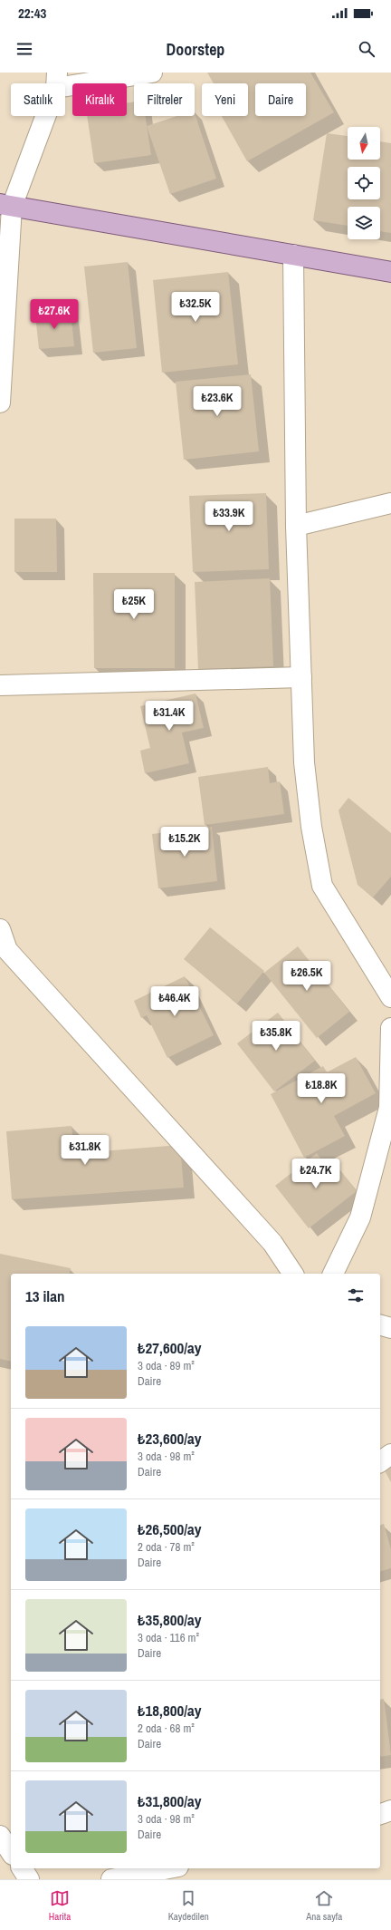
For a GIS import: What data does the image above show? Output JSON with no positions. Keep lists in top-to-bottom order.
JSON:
{
  "north": "bottom",
  "page": {
    "status": "22:43",
    "header": "Doorstep",
    "chip": [
      "Satılık",
      "Kiralık",
      "Filtreler",
      "Yeni",
      "Daire"
    ],
    "price": [
      "₺32.5K",
      "₺27.6K",
      "₺23.6K",
      "₺33.9K",
      "₺25K",
      "₺31.4K",
      "₺15.2K",
      "₺26.5K",
      "₺46.4K",
      "₺35.8K",
      "₺18.8K",
      "₺31.8K",
      "₺24.7K"
    ],
    "heading": "13 ilan",
    "list": [
      {
        "name": "₺27,600/ay",
        "note": "3 oda · 89 m² · Daire"
      },
      {
        "name": "₺23,600/ay",
        "note": "3 oda · 98 m² · Daire"
      },
      {
        "name": "₺26,500/ay",
        "note": "2 oda · 78 m² · Daire"
      },
      {
        "name": "₺35,800/ay",
        "note": "3 oda · 116 m² · Daire"
      },
      {
        "name": "₺18,800/ay",
        "note": "2 oda · 68 m² · Daire"
      },
      {
        "name": "₺31,800/ay",
        "note": "3 oda · 98 m² · Daire"
      }
    ],
    "tabs": ["Harita", "Kaydedilen", "Ana sayfa"]
  }
}
